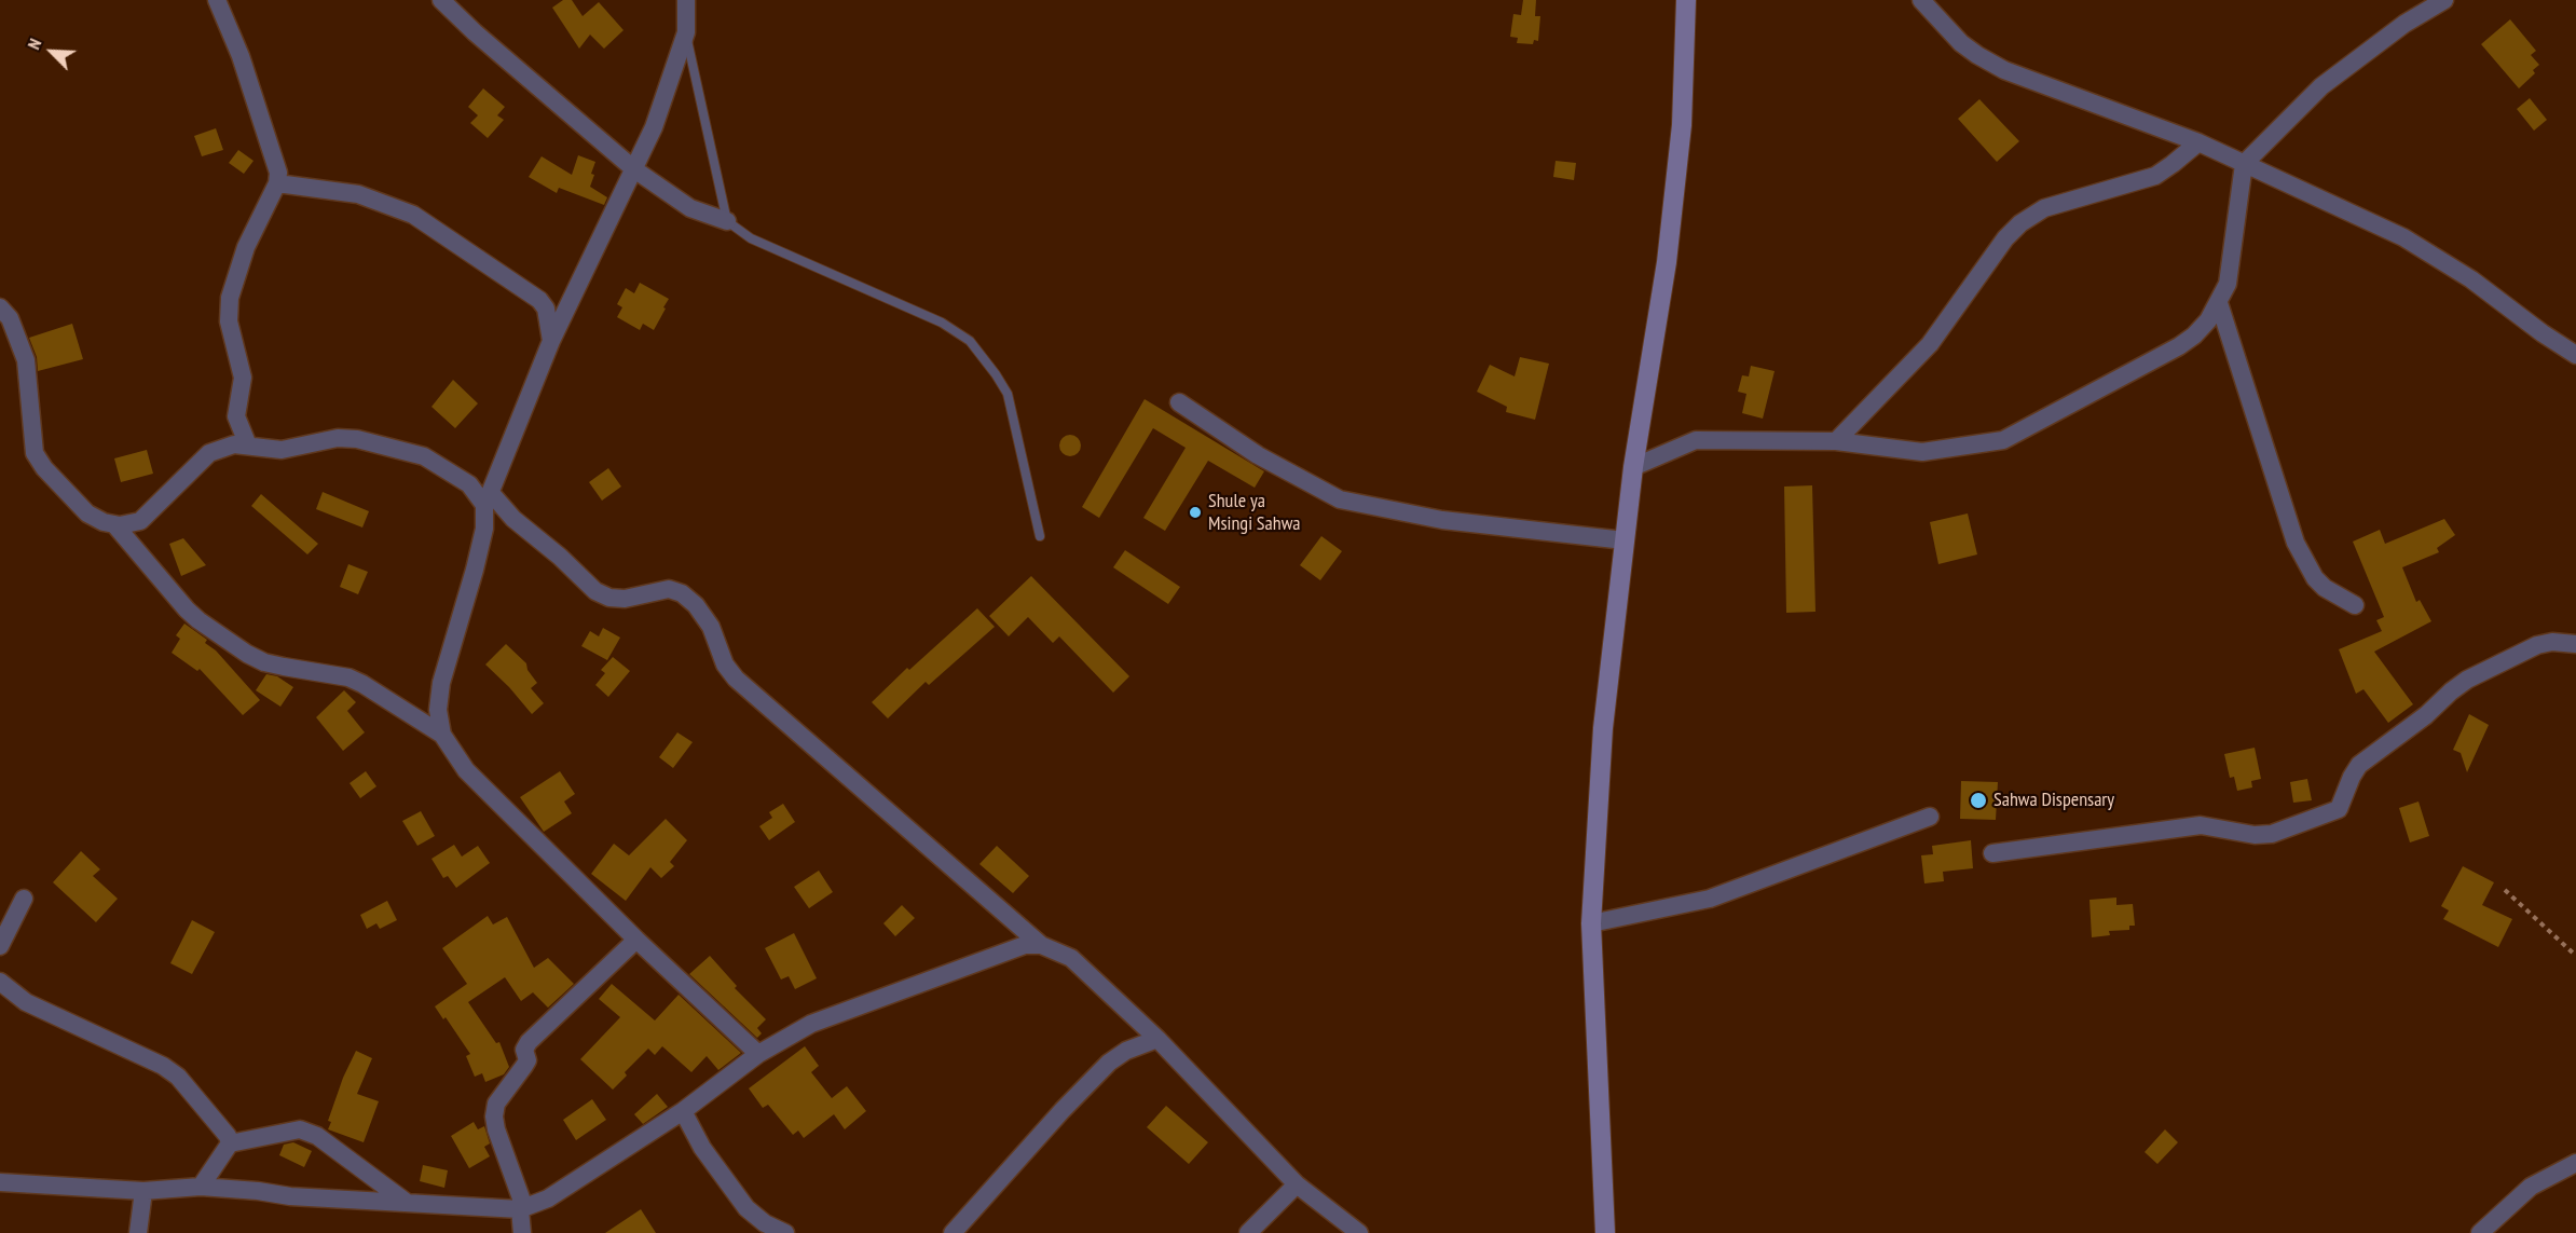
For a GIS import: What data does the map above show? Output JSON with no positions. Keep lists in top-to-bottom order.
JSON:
{
  "places": ["Shule ya Msingi Sahwa", "Sahwa Dispensary"],
  "north": "top left"
}
